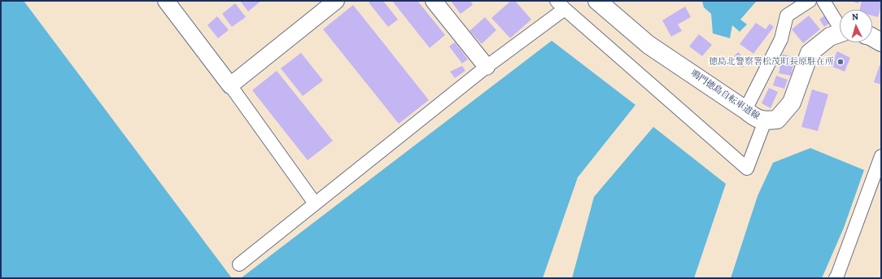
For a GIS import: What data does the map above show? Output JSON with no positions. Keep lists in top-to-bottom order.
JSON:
{
  "streets": {
    "main road": ["鳴門徳島自転車道線"]
  },
  "places": ["徳島北警察署松茂町長原駐在所"],
  "north": "top"
}
